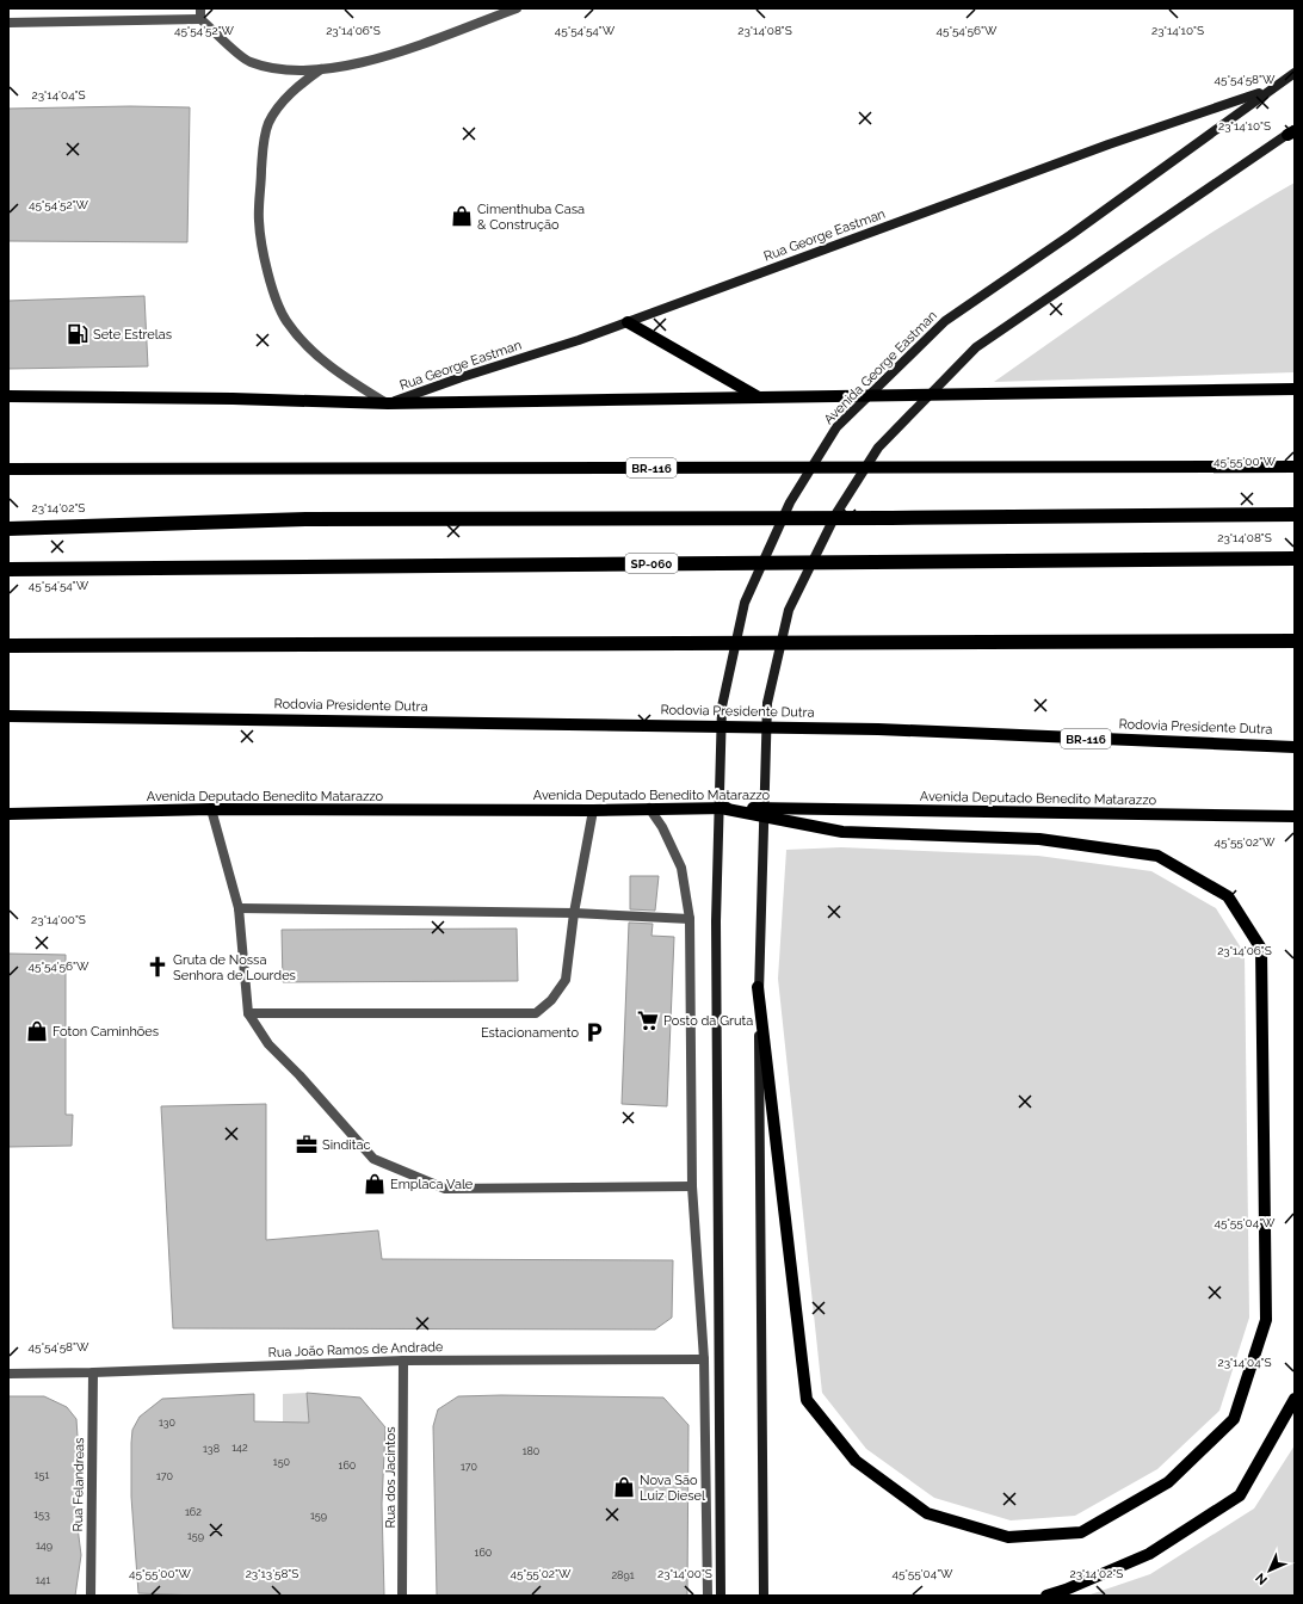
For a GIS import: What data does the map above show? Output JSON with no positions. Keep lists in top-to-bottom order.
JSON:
{
  "streets": {
    "highway": ["SP-060"],
    "main road": [
      "Rua George Eastman",
      "Avenida George Eastman",
      "BR-116",
      "Rodovia Presidente Dutra",
      "Avenida Deputado Benedito Matarazzo"
    ],
    "street": ["Rua João Ramos de Andrade", "Rua dos Jacintos", "Rua Felandreas"]
  },
  "crossings": [
    ["Rua George Eastman", "Avenida George Eastman"],
    ["Rua João Ramos de Andrade", "Rua dos Jacintos"],
    ["Rua João Ramos de Andrade", "Rua Felandreas"]
  ],
  "places": {
    "shop": [
      "Cimenthuba Casa & Construção",
      "Foton Caminhões",
      "Emplaca Vale",
      "Nova São Luiz Diesel"
    ],
    "fuel station": ["Sete Estrelas"],
    "church": ["Gruta de Nossa Senhora de Lourdes"],
    "supermarket": ["Posto da Gruta"],
    "parking": ["Estacionamento"],
    "office": ["Sinditac"]
  },
  "house_numbers": [
    "130",
    "142",
    "138",
    "180",
    "150",
    "160",
    "170",
    "151",
    "170",
    "162",
    "153",
    "159",
    "159",
    "149",
    "160",
    "2891",
    "141"
  ],
  "north": "bottom left",
  "coordinates": [
    "45°54'52\"W",
    "23°14'06\"S",
    "45°54'54\"W",
    "23°14'08\"S",
    "45°54'56\"W",
    "23°14'10\"S",
    "45°54'58\"W",
    "23°14'04\"S",
    "45°55'00\"W",
    "23°14'02\"S",
    "45°55'02\"W",
    "23°14'00\"S",
    "45°55'04\"W",
    "23°13'58\"S"
  ]
}
